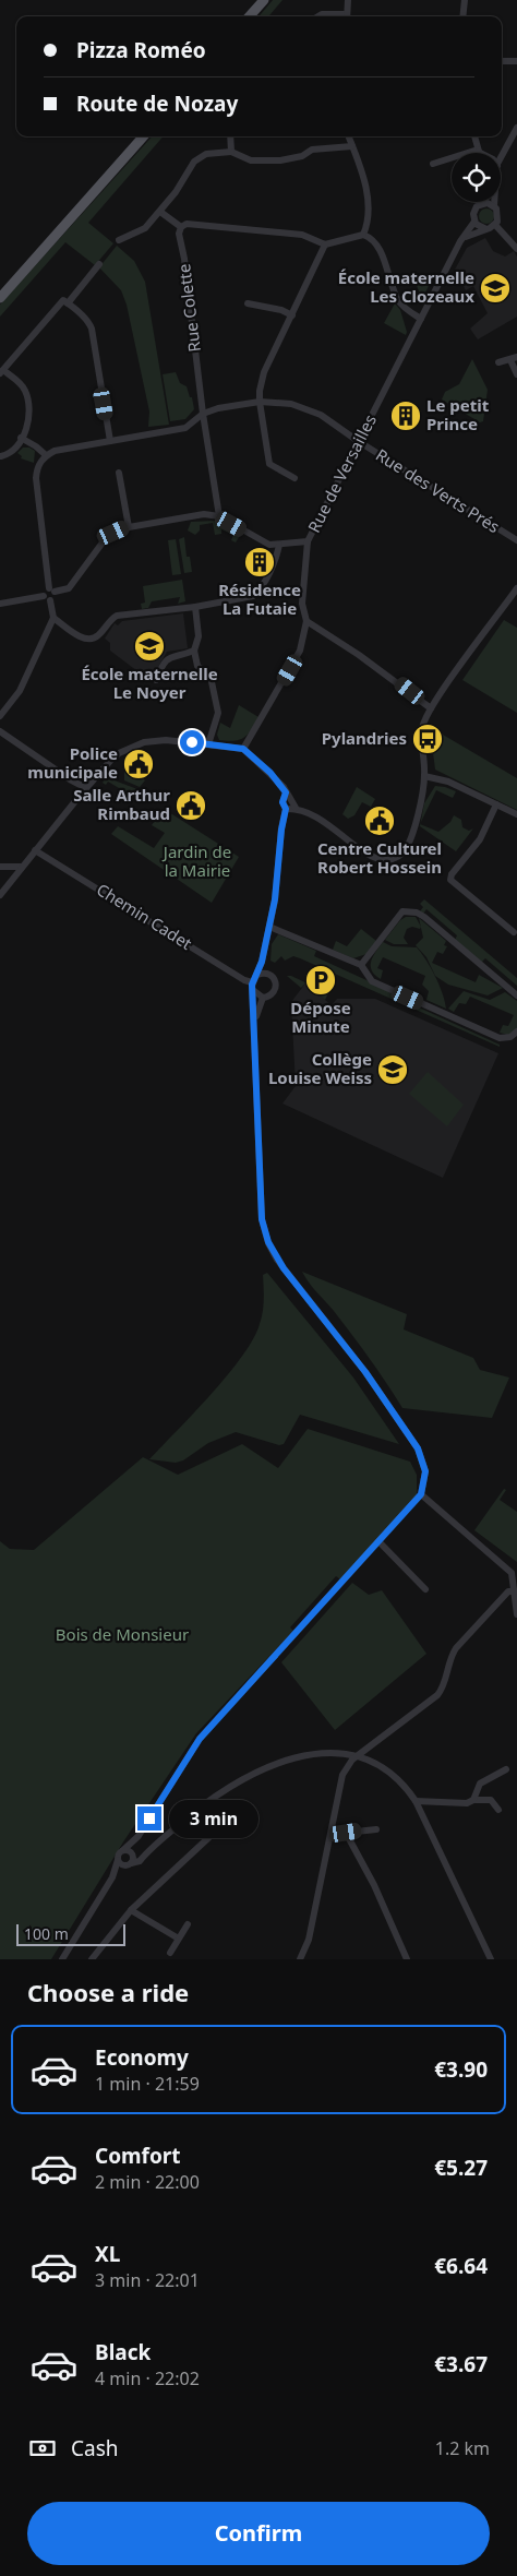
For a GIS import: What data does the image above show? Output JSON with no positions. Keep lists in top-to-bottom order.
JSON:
{
  "streets": {
    "street": [
      "Rue Colette",
      "Rue de Versailles",
      "Rue des Verts Prés",
      "Chemin Cadet"
    ]
  },
  "crossings": [
    ["Rue Colette", "Rue de Versailles"],
    ["Rue Colette", "Rue des Verts Prés"],
    ["Rue de Versailles", "Rue des Verts Prés"]
  ],
  "parks": ["Jardin de la Mairie", "Bois de Monsieur"],
  "places": {
    "school or university": ["École maternelle Les Clozeaux", "École maternelle Le Noyer", "Collège Louise Weiss"],
    "building": ["Le petit Prince", "Résidence La Futaie"],
    "bus stop": ["Pylandries"],
    "public building": ["Police municipale", "Salle Arthur Rimbaud", "Centre Culturel Robert Hossein"],
    "parking": ["Dépose Minute"]
  },
  "scale_bar": "100 m",
  "page": {
    "banner": ["Pizza Roméo", "Route de Nozay"],
    "bubble": "3 min",
    "scale": "100 m",
    "heading": "Choose a ride",
    "list": [
      {
        "name": "Economy",
        "note": "1 min · 21:59",
        "value": "€3.90"
      },
      {
        "name": "Comfort",
        "note": "2 min · 22:00",
        "value": "€5.27"
      },
      {
        "name": "XL",
        "note": "3 min · 22:01",
        "value": "€6.64"
      },
      {
        "name": "Black",
        "note": "4 min · 22:02",
        "value": "€3.67"
      }
    ],
    "pay": ["Cash", "1.2 km"],
    "buttons": "Confirm"
  }
}
